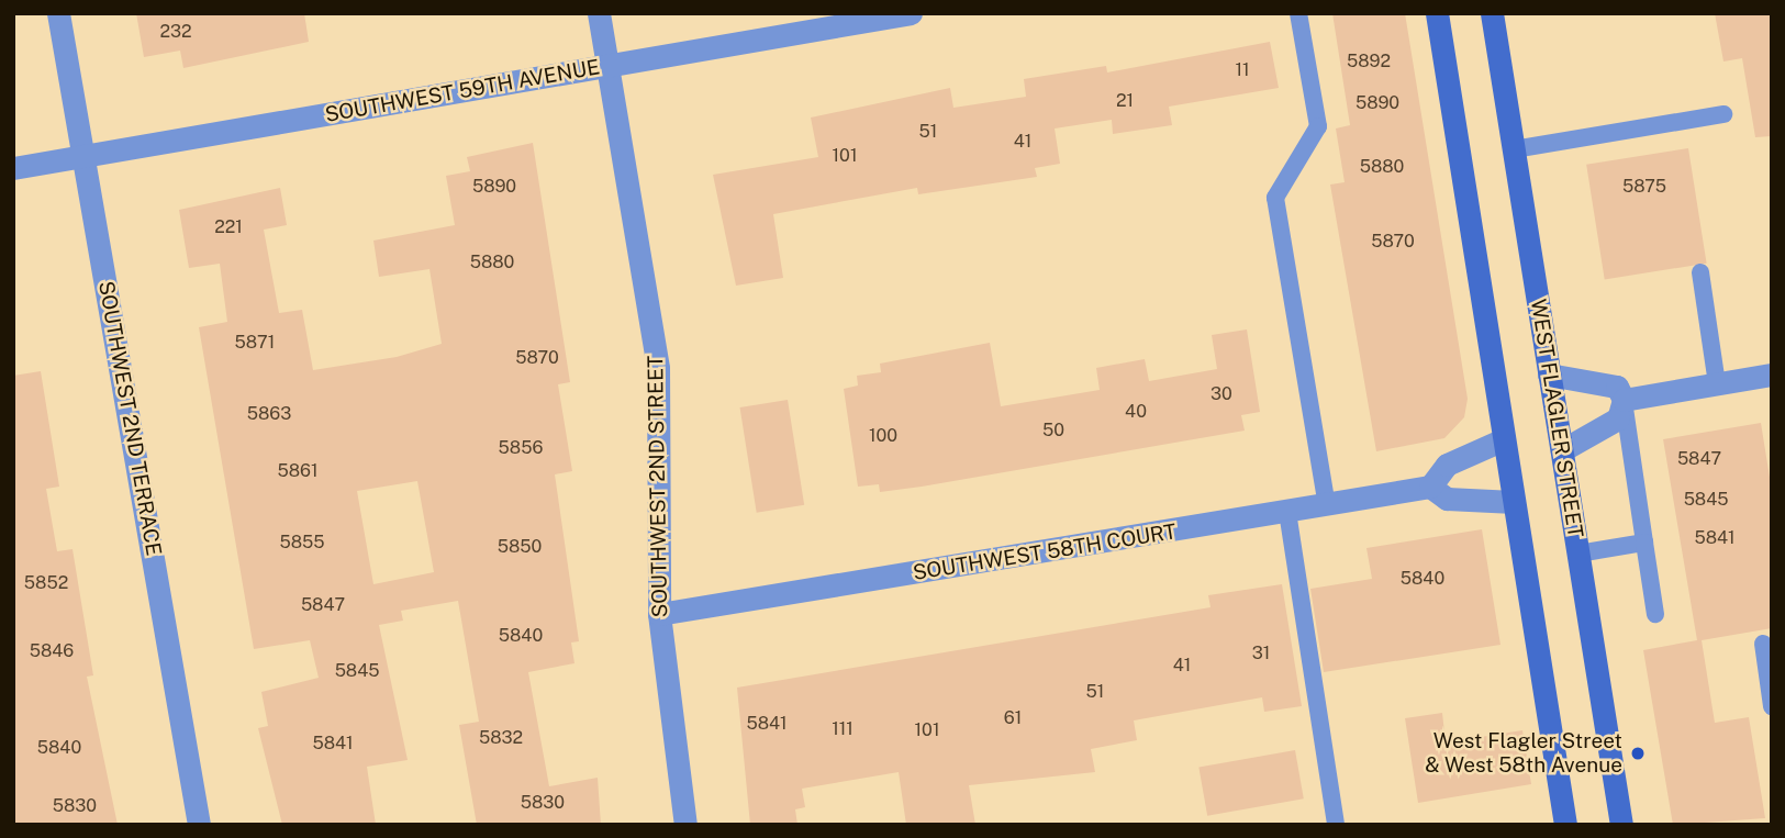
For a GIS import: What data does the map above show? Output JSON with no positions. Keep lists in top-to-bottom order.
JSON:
{
  "streets": {
    "main road": ["WEST FLAGLER STREET"],
    "street": [
      "SOUTHWEST 59TH AVENUE",
      "SOUTHWEST 2ND TERRACE",
      "SOUTHWEST 2ND STREET",
      "SOUTHWEST 58TH COURT"
    ]
  },
  "crossings": [
    ["SOUTHWEST 59TH AVENUE", "SOUTHWEST 2ND TERRACE"],
    ["SOUTHWEST 59TH AVENUE", "SOUTHWEST 2ND STREET"],
    ["SOUTHWEST 2ND STREET", "SOUTHWEST 58TH COURT"]
  ],
  "places": ["West Flagler Street & West 58th Avenue"],
  "house_numbers": [
    "232",
    "5892",
    "11",
    "21",
    "5890",
    "51",
    "41",
    "101",
    "5880",
    "5890",
    "5875",
    "221",
    "5870",
    "5880",
    "5871",
    "5870",
    "30",
    "40",
    "5863",
    "50",
    "100",
    "5856",
    "5847",
    "5861",
    "5845",
    "5841",
    "5855",
    "5850",
    "5840",
    "5852",
    "5847",
    "5840",
    "5846",
    "31",
    "41",
    "5845",
    "51",
    "61",
    "5841",
    "111",
    "101",
    "5832",
    "5841",
    "5840",
    "5830",
    "5830"
  ]
}
